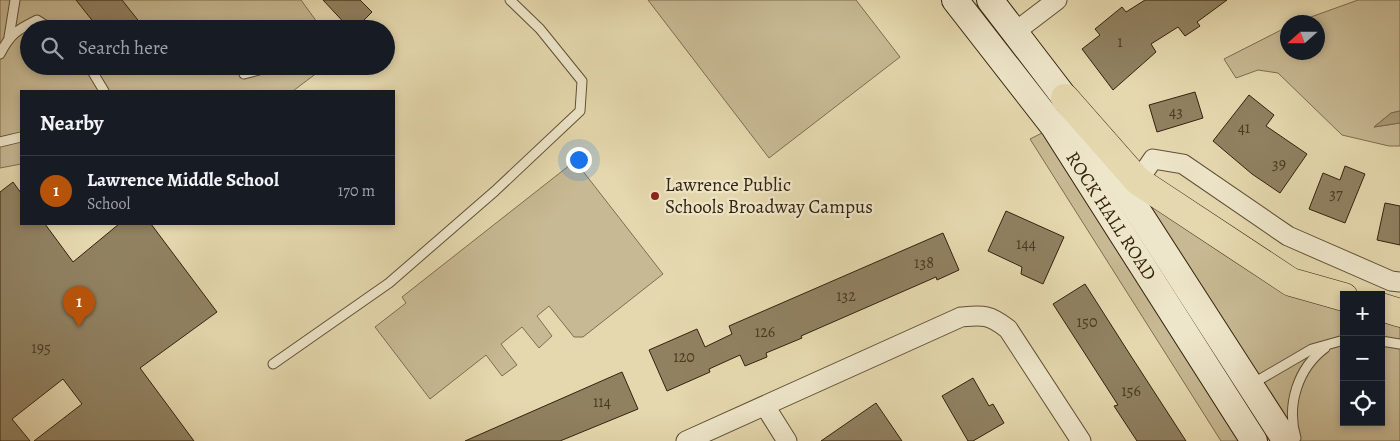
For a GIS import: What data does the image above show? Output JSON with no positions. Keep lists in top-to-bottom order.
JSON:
{
  "streets": {
    "main road": ["ROCK HALL ROAD"]
  },
  "places": ["Lawrence Public Schools Broadway Campus"],
  "house_numbers": [
    "1",
    "43",
    "41",
    "39",
    "37",
    "144",
    "138",
    "132",
    "150",
    "126",
    "195",
    "120",
    "156",
    "114"
  ],
  "north": "left",
  "page": {
    "search": "Search here",
    "heading": "Nearby",
    "list": [
      {
        "mark": "1",
        "name": "Lawrence Middle School",
        "note": "School",
        "value": "170 m"
      }
    ],
    "pins": "1",
    "map_buttons": ["+", "−"]
  }
}
